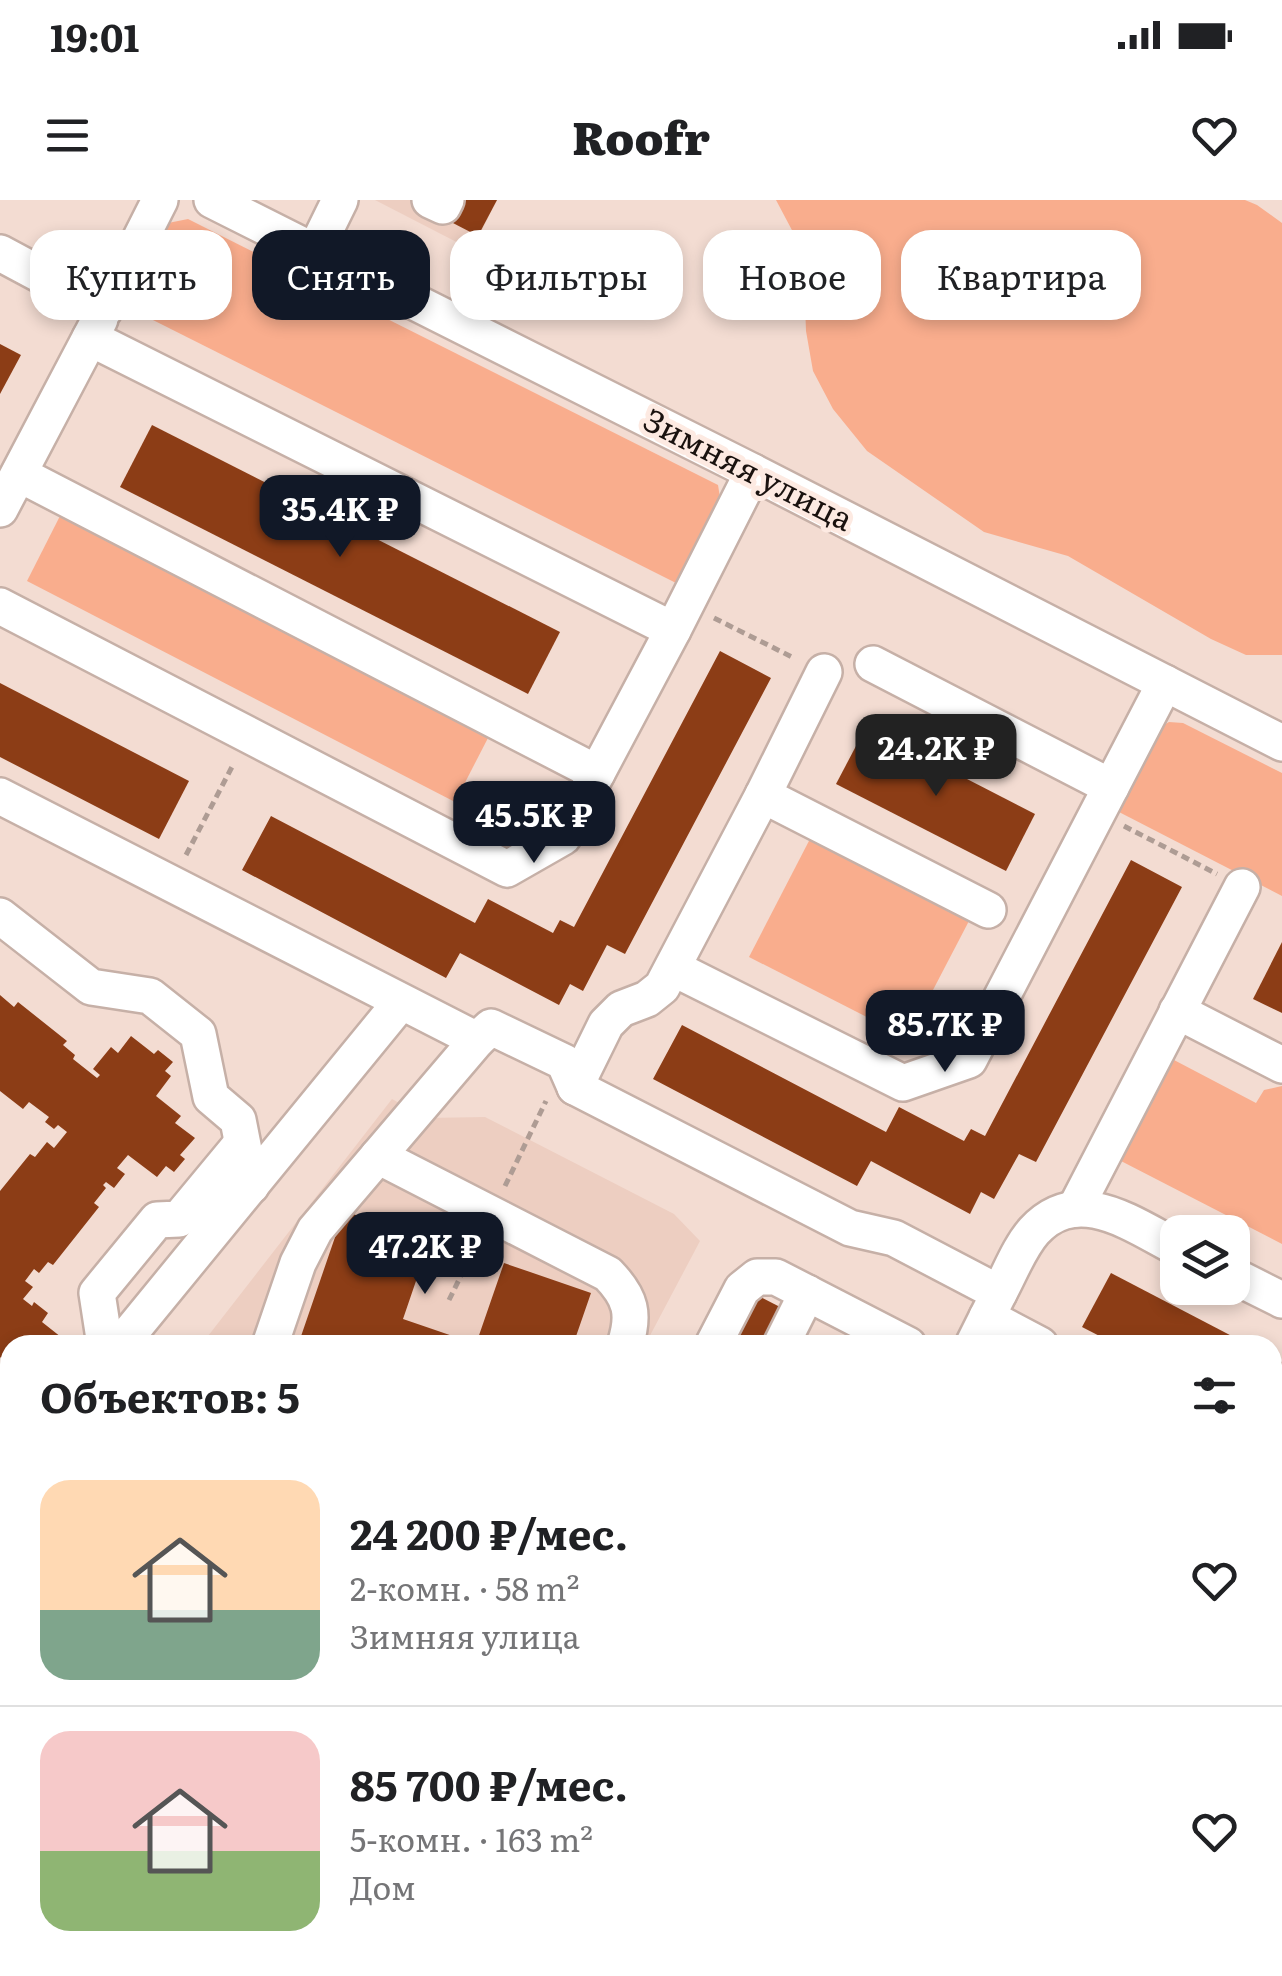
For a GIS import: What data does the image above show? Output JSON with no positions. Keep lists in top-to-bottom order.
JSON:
{
  "streets": {
    "street": ["Зимняя улица"]
  },
  "page": {
    "status": "19:01",
    "header": "Roofr",
    "chip": [
      "Купить",
      "Снять",
      "Фильтры",
      "Новое",
      "Квартира"
    ],
    "price": [
      "35.4K ₽",
      "24.2K ₽",
      "45.5K ₽",
      "85.7K ₽",
      "47.2K ₽"
    ],
    "heading": "Объектов: 5",
    "list": [
      {
        "name": "24 200 ₽/мес.",
        "note": "2-комн. · 58 m² · Зимняя улица"
      },
      {
        "name": "85 700 ₽/мес.",
        "note": "5-комн. · 163 m² · Дом"
      }
    ]
  }
}
